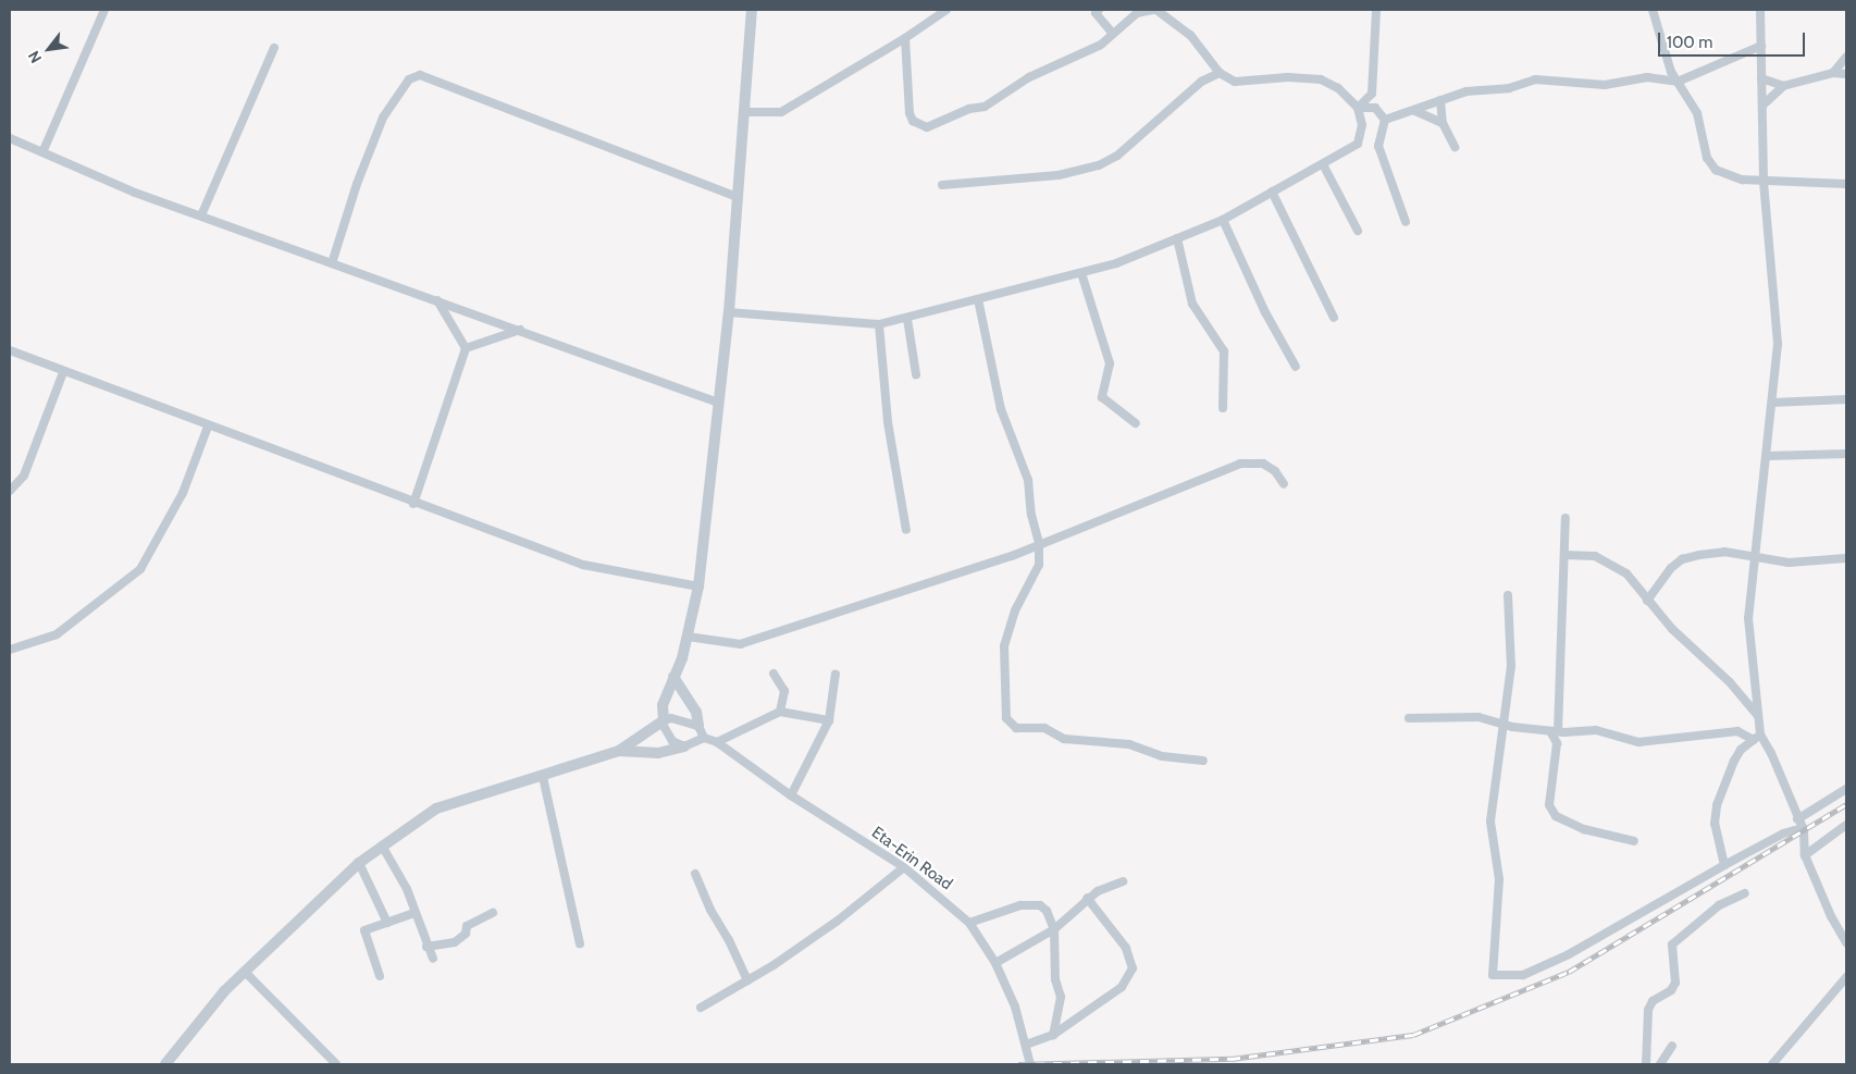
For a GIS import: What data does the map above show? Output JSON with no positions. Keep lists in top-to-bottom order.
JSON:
{
  "streets": {
    "street": ["Eta-Erin Road"]
  },
  "scale_bar": "100 m",
  "north": "bottom left"
}
